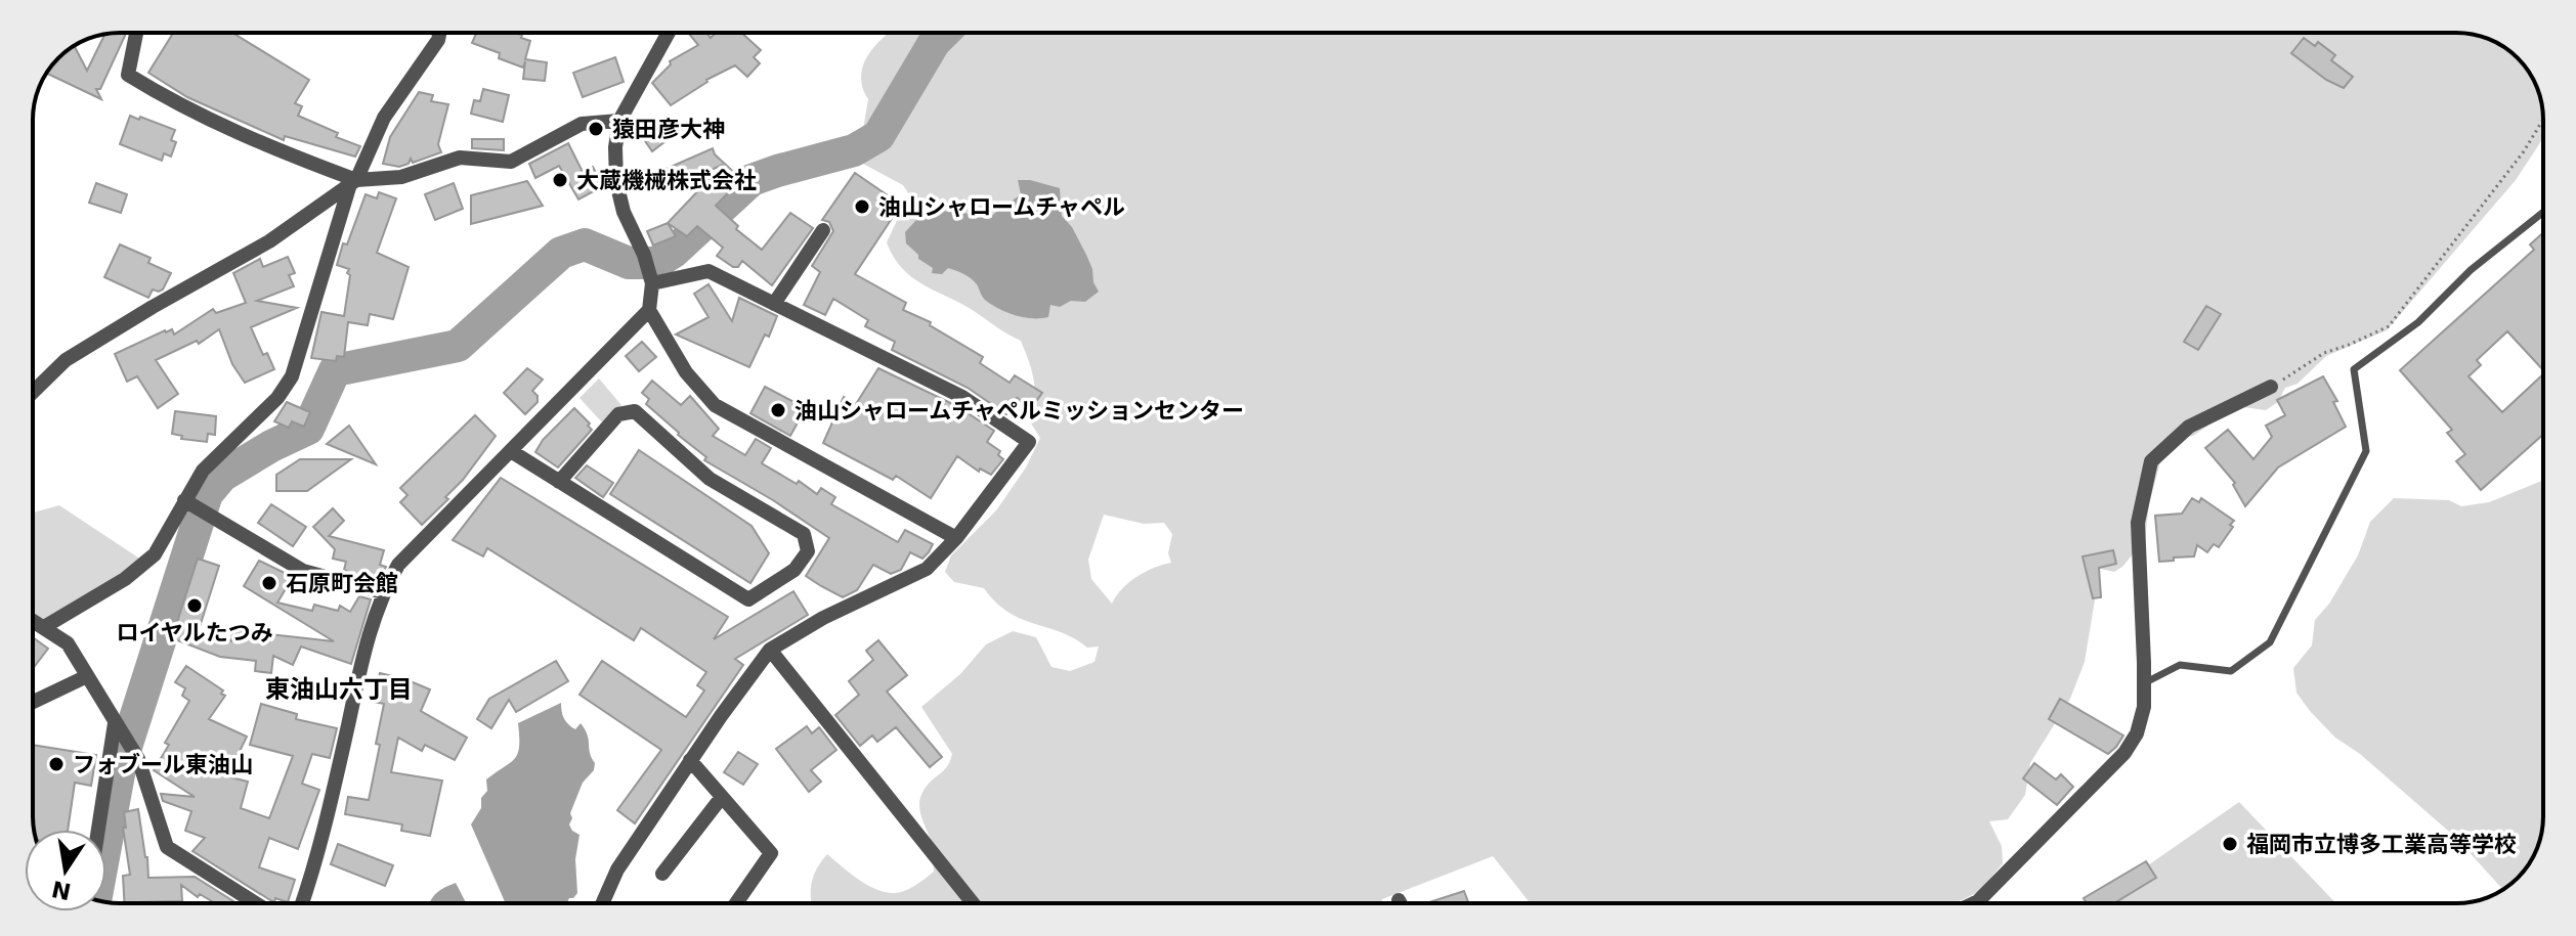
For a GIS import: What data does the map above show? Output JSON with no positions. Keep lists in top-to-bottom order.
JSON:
{
  "districts": ["東油山六丁目"],
  "places": [
    "猿田彦大神",
    "大蔵機械株式会社",
    "油山シャロームチャペル",
    "油山シャロームチャペルミッションセンター",
    "石原町会館",
    "ロイヤルたつみ",
    "フォブール東油山",
    "福岡市立博多工業高等学校"
  ],
  "north": "bottom"
}
